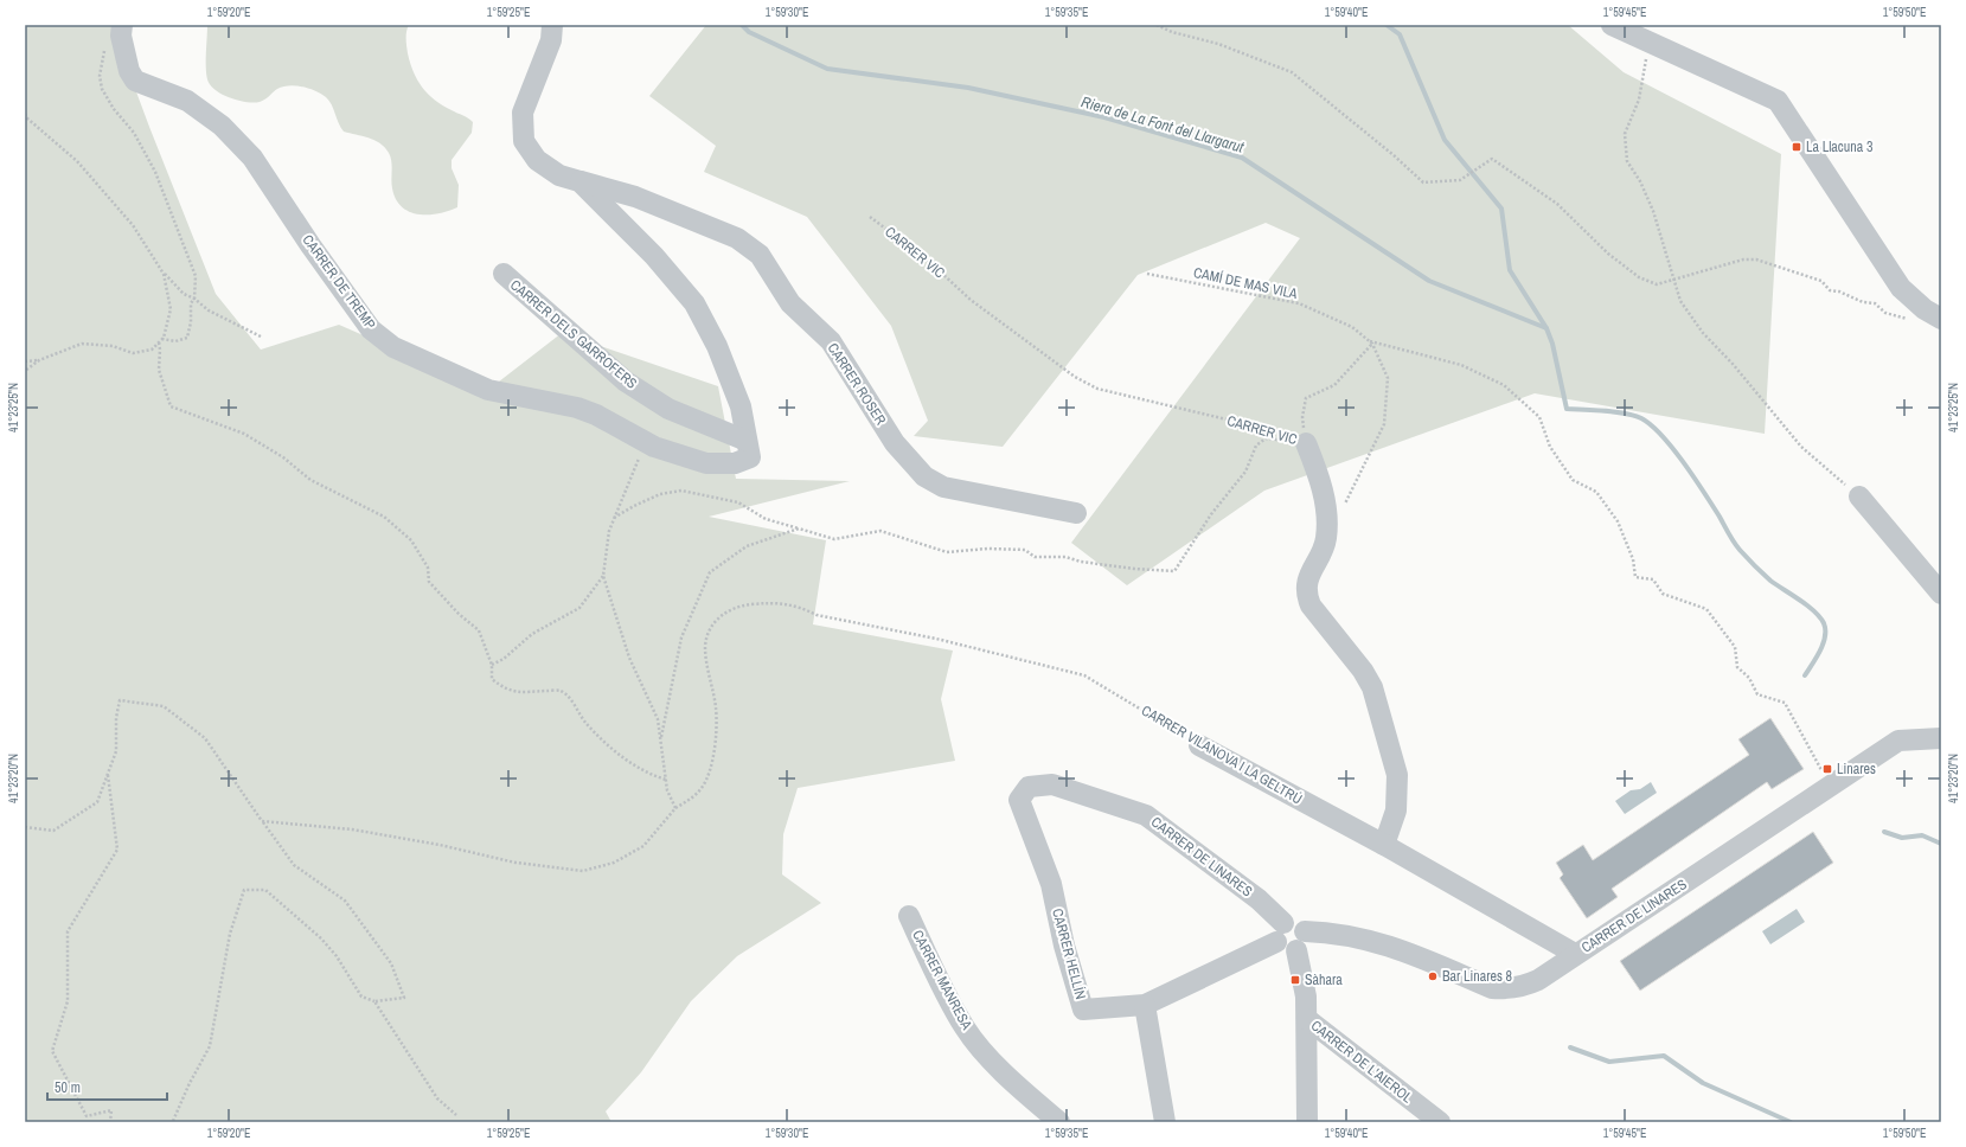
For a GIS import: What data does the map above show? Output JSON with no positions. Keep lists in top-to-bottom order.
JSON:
{
  "streets": {
    "street": [
      "CARRER VIC",
      "CARRER DE TREMP",
      "CARRER DELS GARROFERS",
      "CARRER ROSER",
      "CARRER VILANOVA I LA GELTRÚ",
      "CARRER DE LINARES",
      "CARRER HELLÍN",
      "CARRER MANRESA",
      "CARRER DE L'AIEROL"
    ],
    "path": ["CAMÍ DE MAS VILA"]
  },
  "crossings": [
    ["CARRER VIC", "CARRER VILANOVA I LA GELTRÚ"],
    ["CARRER DE TREMP", "CARRER DELS GARROFERS"],
    ["CARRER VILANOVA I LA GELTRÚ", "CARRER DE LINARES"],
    ["CARRER DE LINARES", "CARRER HELLÍN"]
  ],
  "water": ["Riera de La Font del Llargarut"],
  "places": {
    "transit": ["La Llacuna 3", "Linares", "Sàhara"],
    "other": ["Bar Linares 8"]
  },
  "scale_bar": "50 m",
  "coordinates": [
    "1°59'20\"E",
    "1°59'25\"E",
    "1°59'30\"E",
    "1°59'35\"E",
    "1°59'40\"E",
    "1°59'45\"E",
    "1°59'50\"E",
    "41°23'25\"N",
    "41°23'20\"N"
  ]
}
